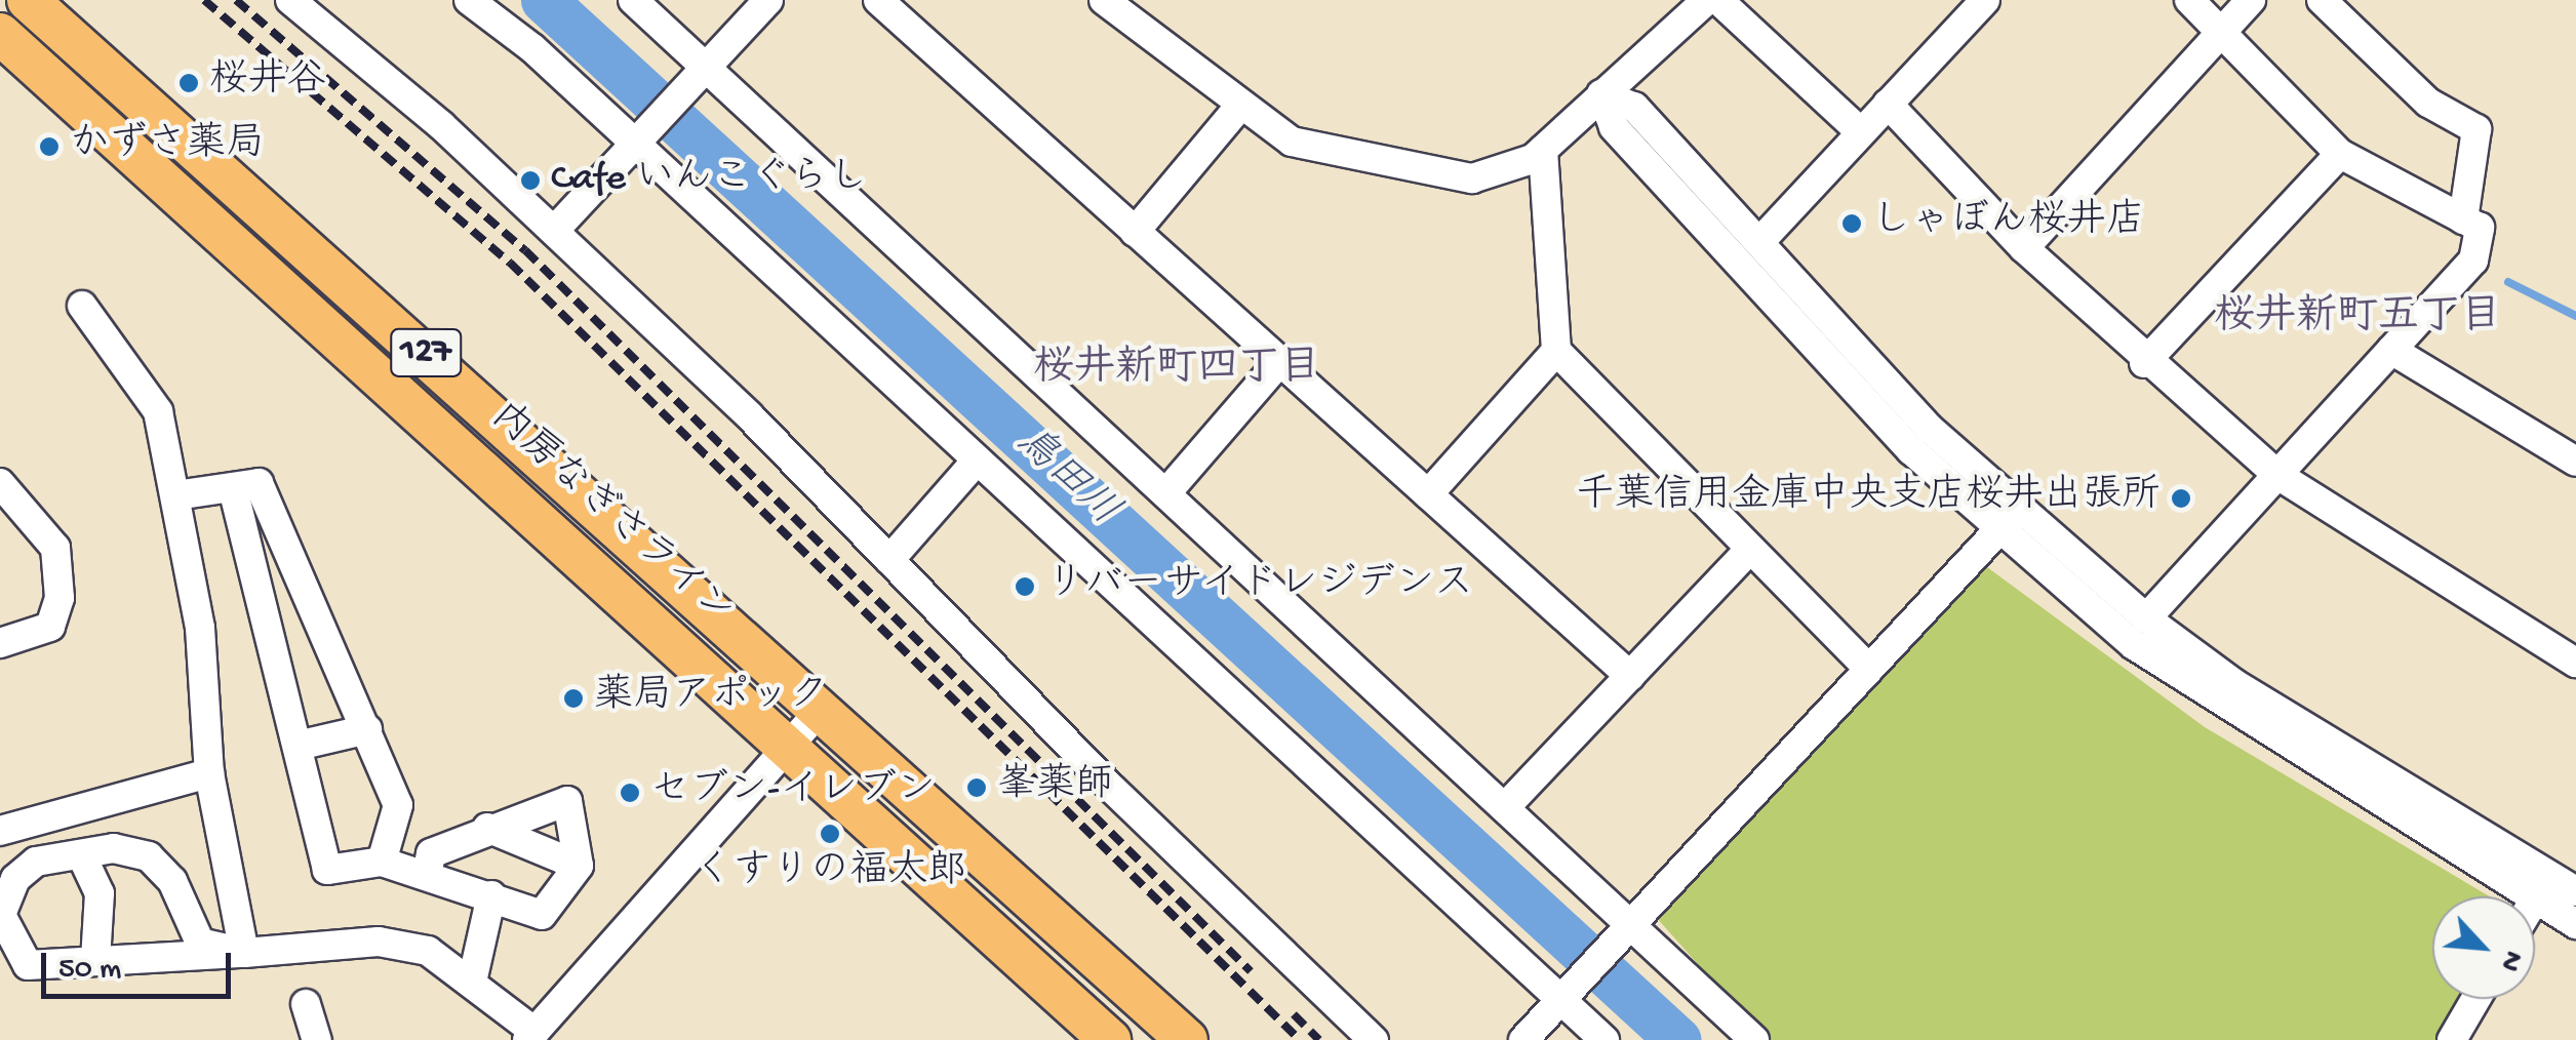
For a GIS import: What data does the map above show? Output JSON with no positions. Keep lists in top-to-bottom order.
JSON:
{
  "streets": {
    "highway": ["127", "内房なぎさライン"]
  },
  "districts": ["桜井新町五丁目", "桜井新町四丁目"],
  "water": ["鳥田川"],
  "places": [
    "桜井谷",
    "かずさ薬局",
    "Cafe いんこぐらし",
    "しゃぼん桜井店",
    "千葉信用金庫中央支店桜井出張所",
    "リバーサイドレジデンス",
    "薬局アポック",
    "峯薬師",
    "セブン-イレブン",
    "くすりの福太郎"
  ],
  "scale_bar": "50 m",
  "north": "bottom right"
}
